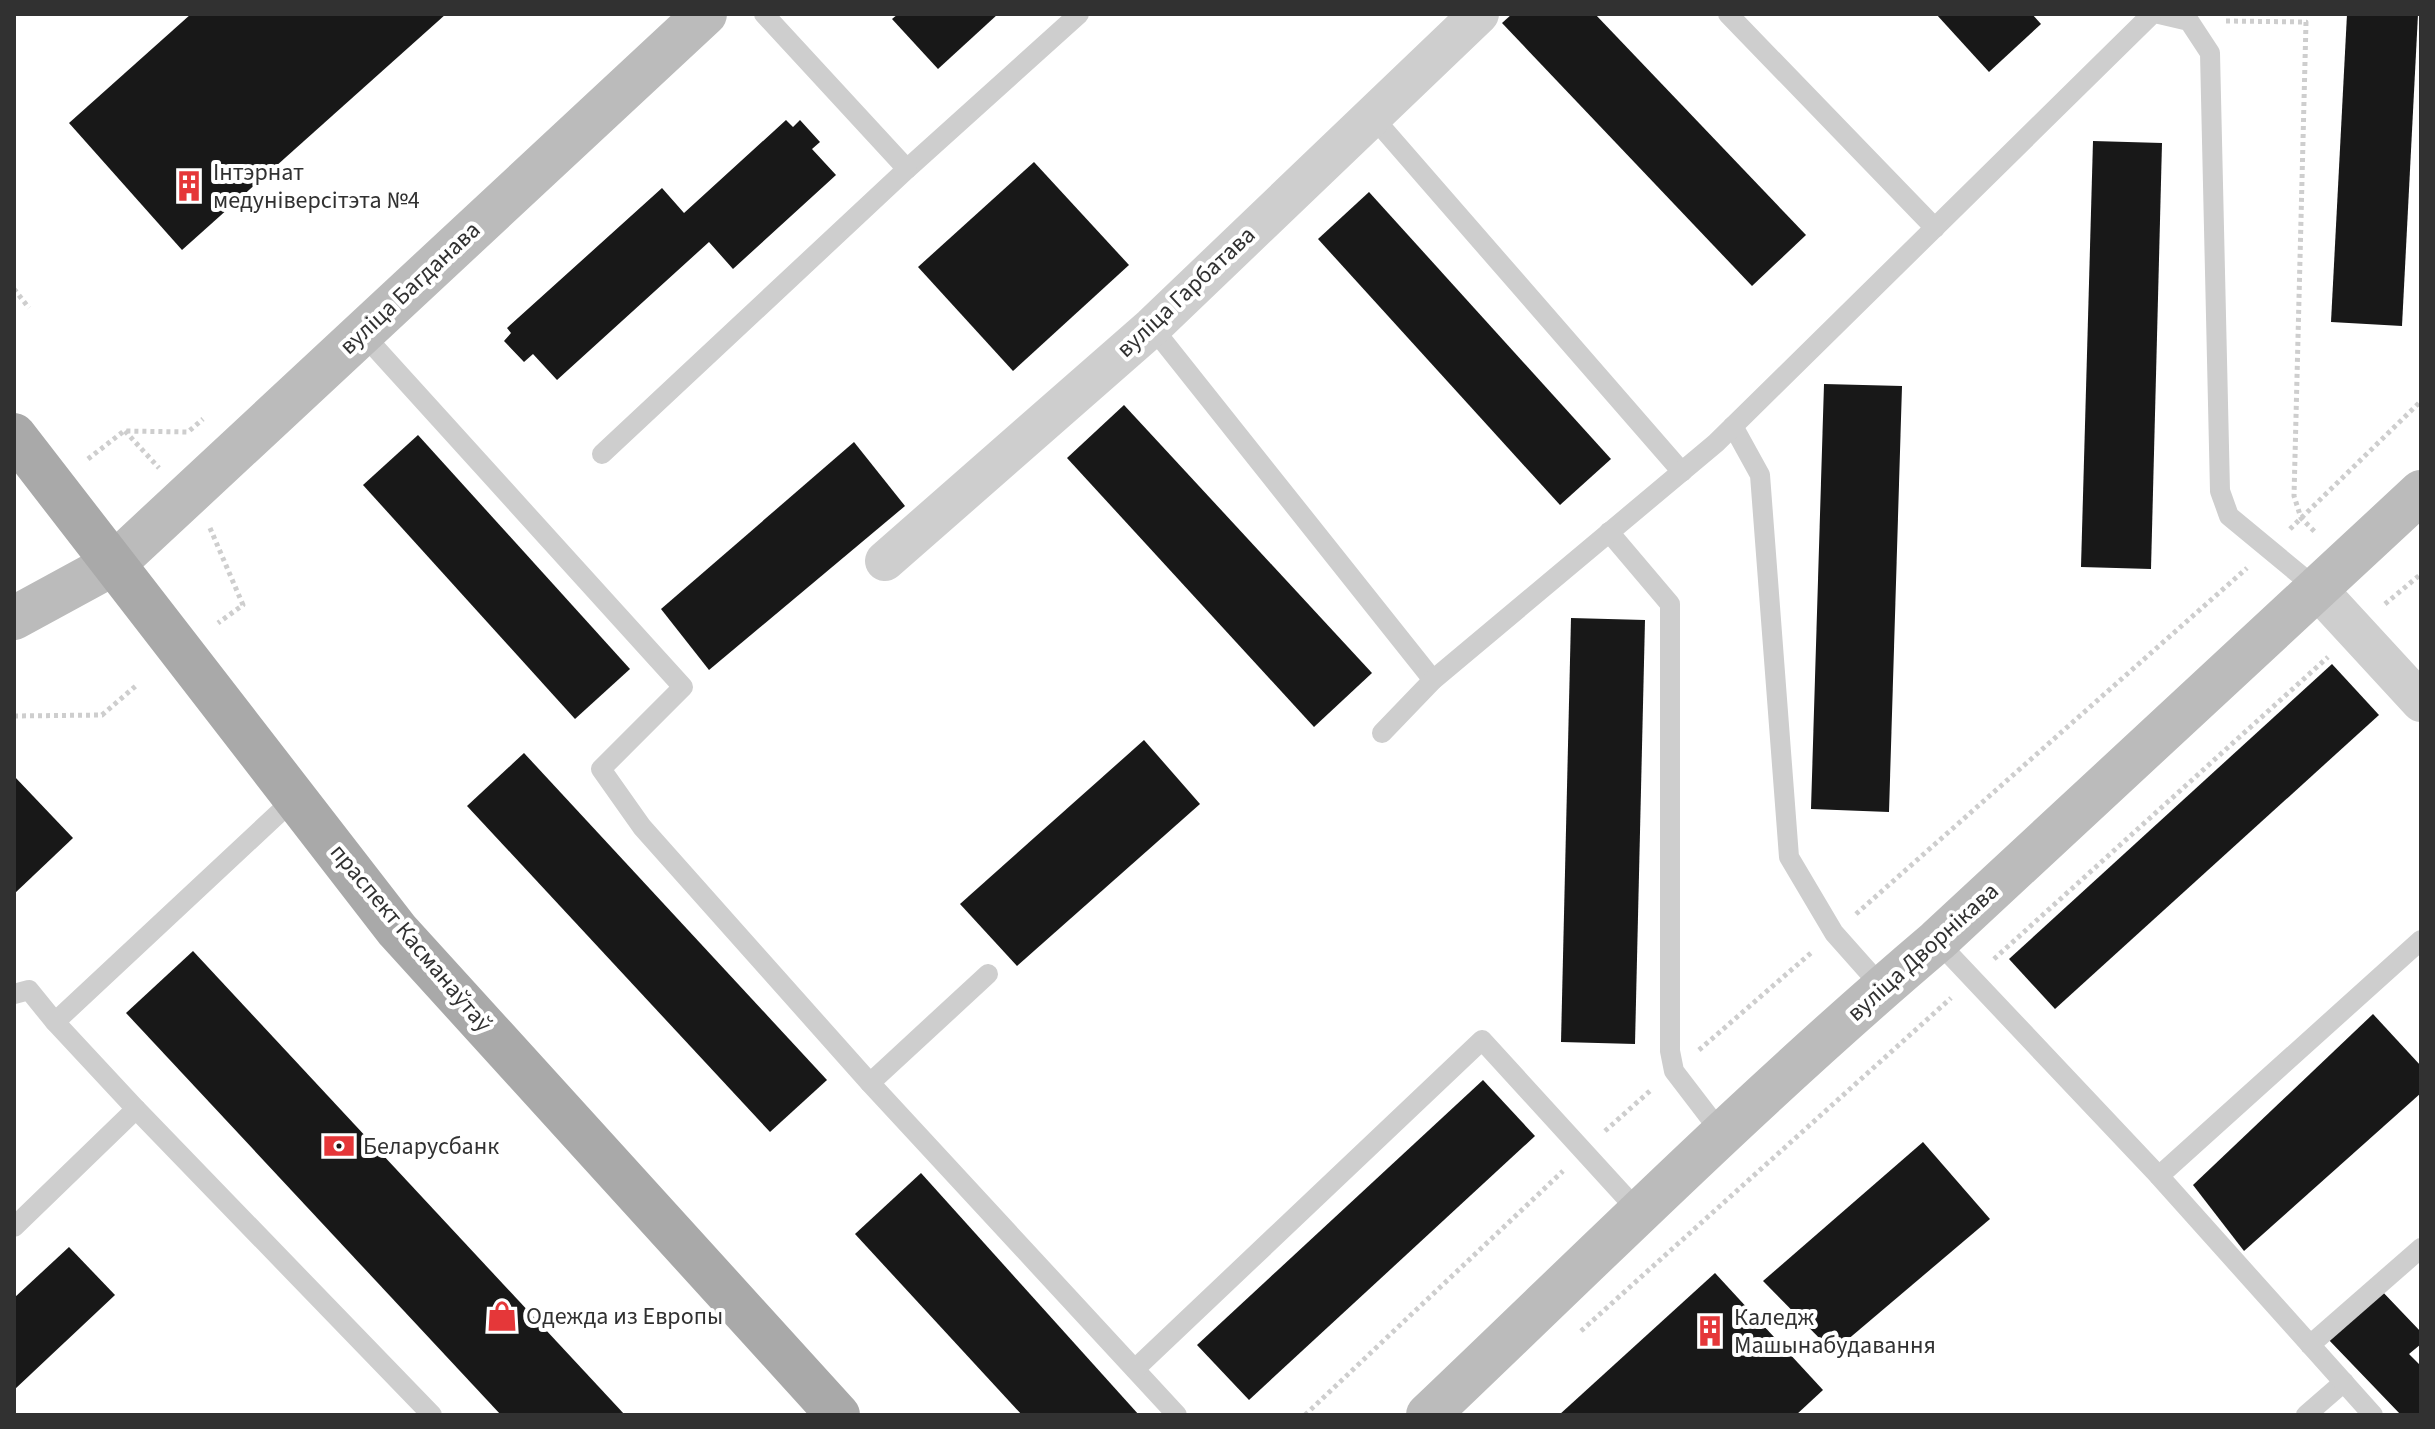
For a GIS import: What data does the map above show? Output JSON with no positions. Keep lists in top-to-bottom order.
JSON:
{
  "streets": {
    "main road": ["праспект Касманаўтаў"],
    "street": ["вуліца Багданава", "вуліца Гарбатава", "вуліца Дворнікава"]
  },
  "crossings": [
    ["вуліца Багданава", "праспект Касманаўтаў"]
  ],
  "places": {
    "building": ["Інтэрнат медуніверсітэта №4", "Каледж Машынабудавання"],
    "bank": ["Беларусбанк"],
    "shop": ["Одежда из Европы"]
  }
}
